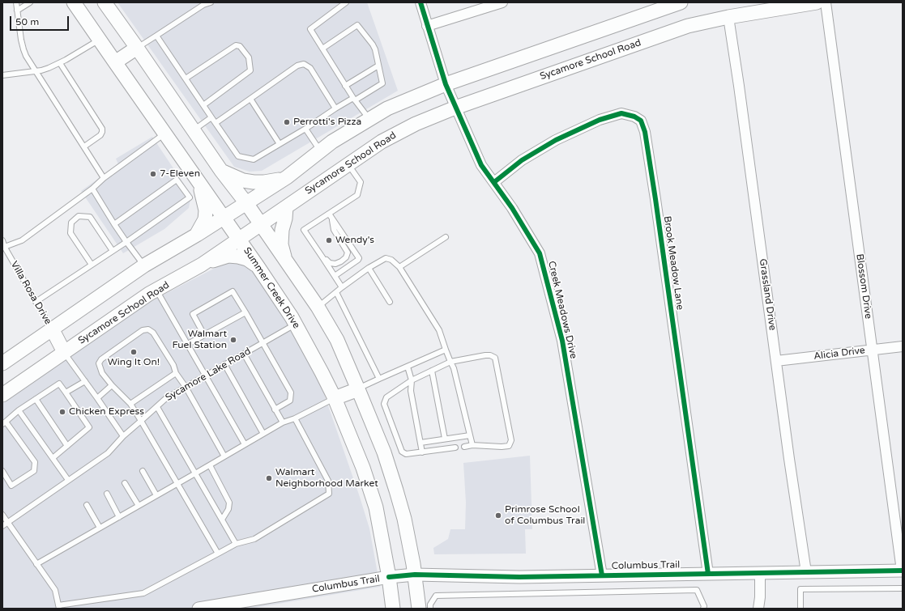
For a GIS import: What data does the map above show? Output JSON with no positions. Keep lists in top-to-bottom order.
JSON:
{
  "streets": {
    "main road": ["Sycamore School Road", "Summer Creek Drive"],
    "street": [
      "Brook Meadow Lane",
      "Blossom Drive",
      "Grassland Drive",
      "Creek Meadows Drive",
      "Alicia Drive",
      "Columbus Trail"
    ],
    "lane": ["Villa Rosa Drive", "Sycamore Lake Road"]
  },
  "crossings": [
    ["Sycamore School Road", "Summer Creek Drive"],
    ["Sycamore School Road", "Grassland Drive"],
    ["Sycamore School Road", "Creek Meadows Drive"],
    ["Brook Meadow Lane", "Creek Meadows Drive"],
    ["Brook Meadow Lane", "Columbus Trail"],
    ["Blossom Drive", "Alicia Drive"],
    ["Blossom Drive", "Columbus Trail"],
    ["Summer Creek Drive", "Sycamore Lake Road"],
    ["Summer Creek Drive", "Columbus Trail"],
    ["Grassland Drive", "Alicia Drive"],
    ["Grassland Drive", "Columbus Trail"],
    ["Creek Meadows Drive", "Columbus Trail"]
  ],
  "places": [
    "Perrotti's Pizza",
    "7-Eleven",
    "Wendy's",
    "Walmart Fuel Station",
    "Wing It On!",
    "Chicken Express",
    "Walmart Neighborhood Market",
    "Primrose School of Columbus Trail"
  ],
  "scale_bar": "50 m"
}
